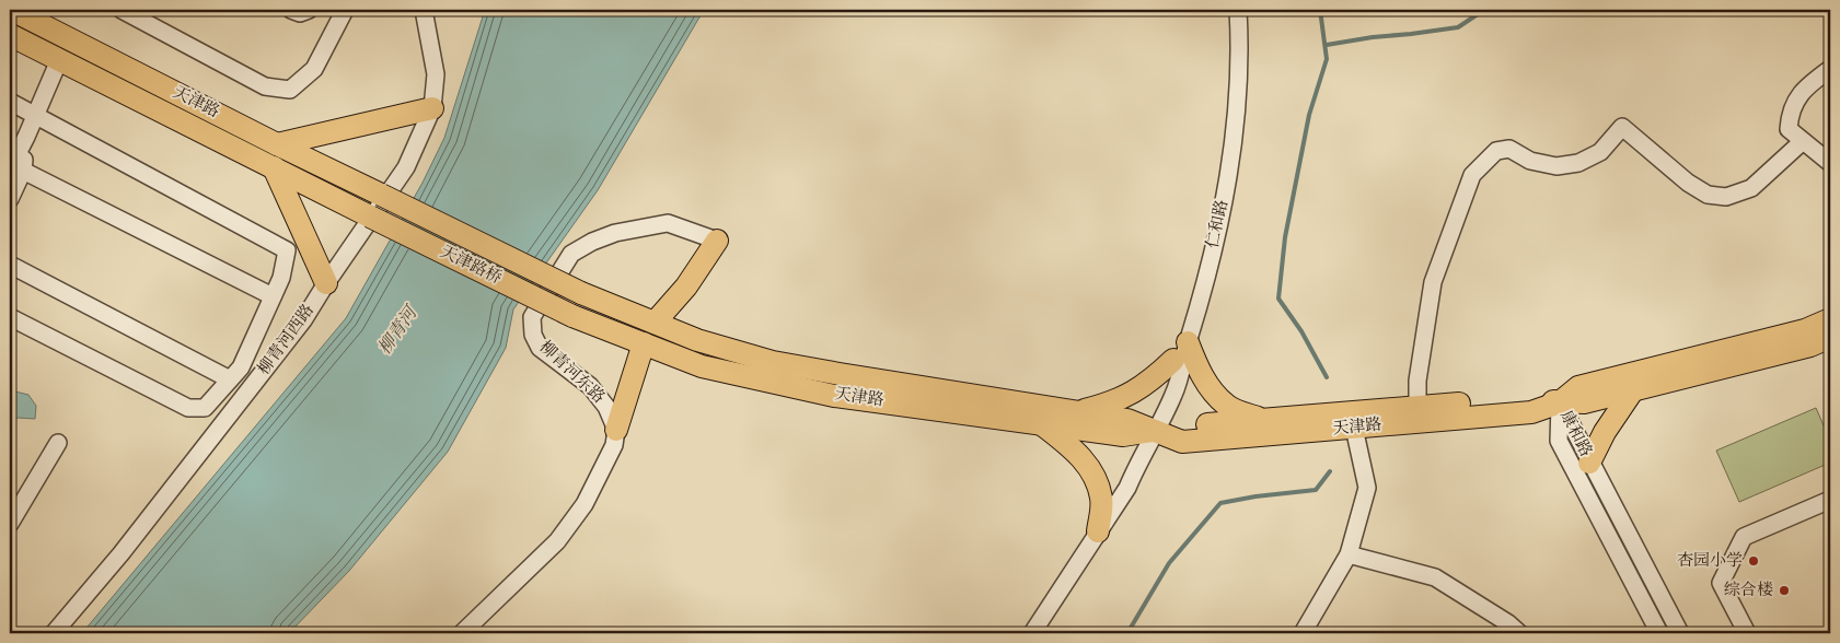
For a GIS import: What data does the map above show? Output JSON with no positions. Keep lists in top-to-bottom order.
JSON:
{
  "streets": {
    "main road": ["天津路", "天津路桥"],
    "street": [
      "仁和路",
      "柳青河西路",
      "柳青河东路",
      "康和路"
    ]
  },
  "crossings": [
    ["天津路", "仁和路"],
    ["天津路", "天津路桥"],
    ["天津路", "康和路"]
  ],
  "water": ["柳青河"],
  "places": ["杏园小学", "综合楼"]
}
